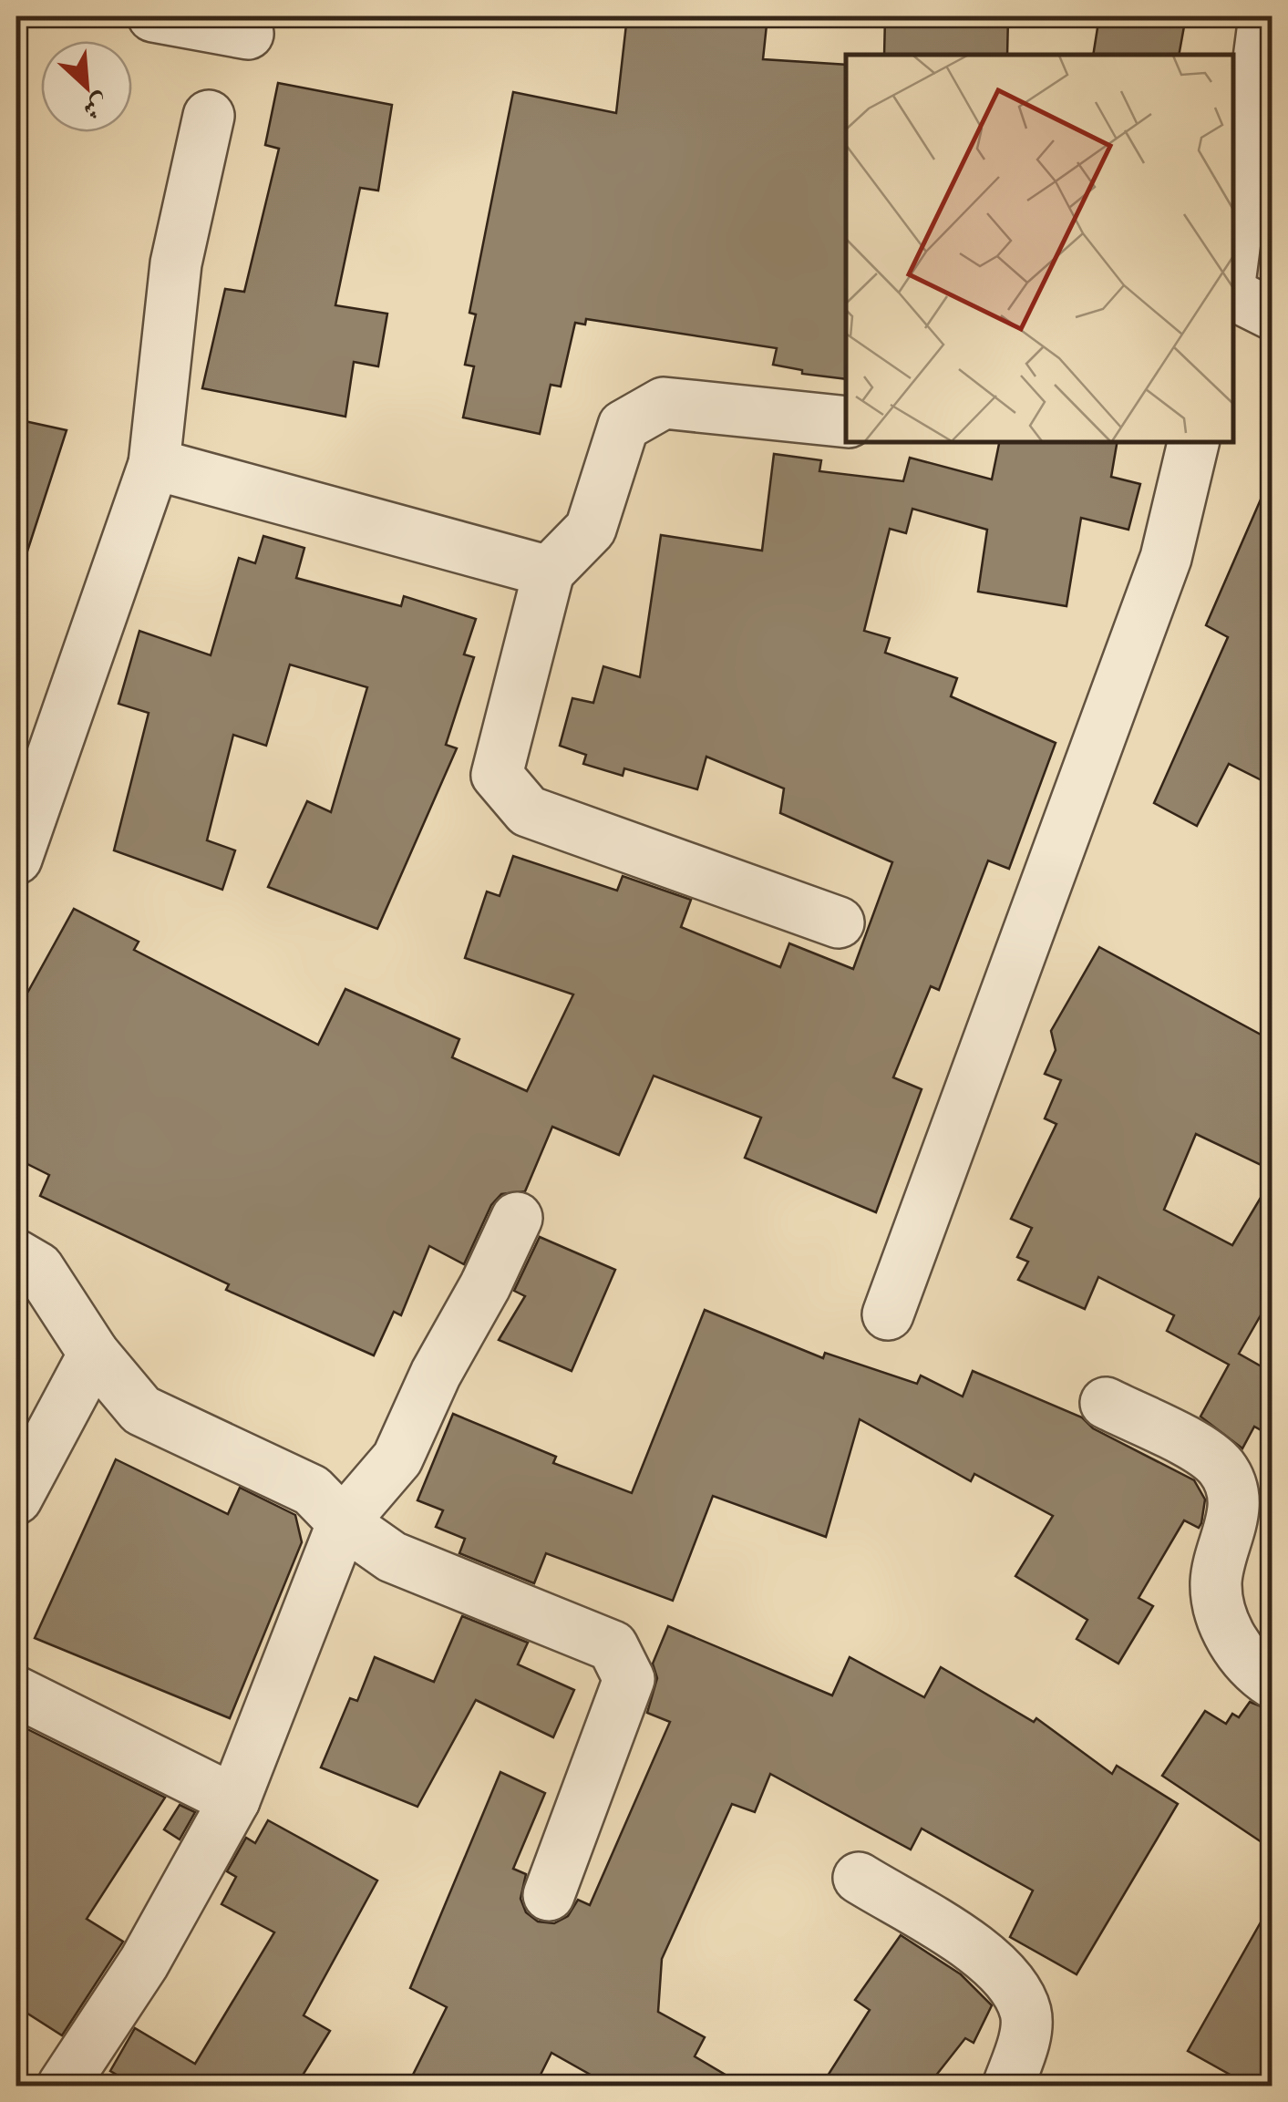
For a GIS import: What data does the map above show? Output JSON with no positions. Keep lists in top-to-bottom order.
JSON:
{
  "north": "bottom right"
}
